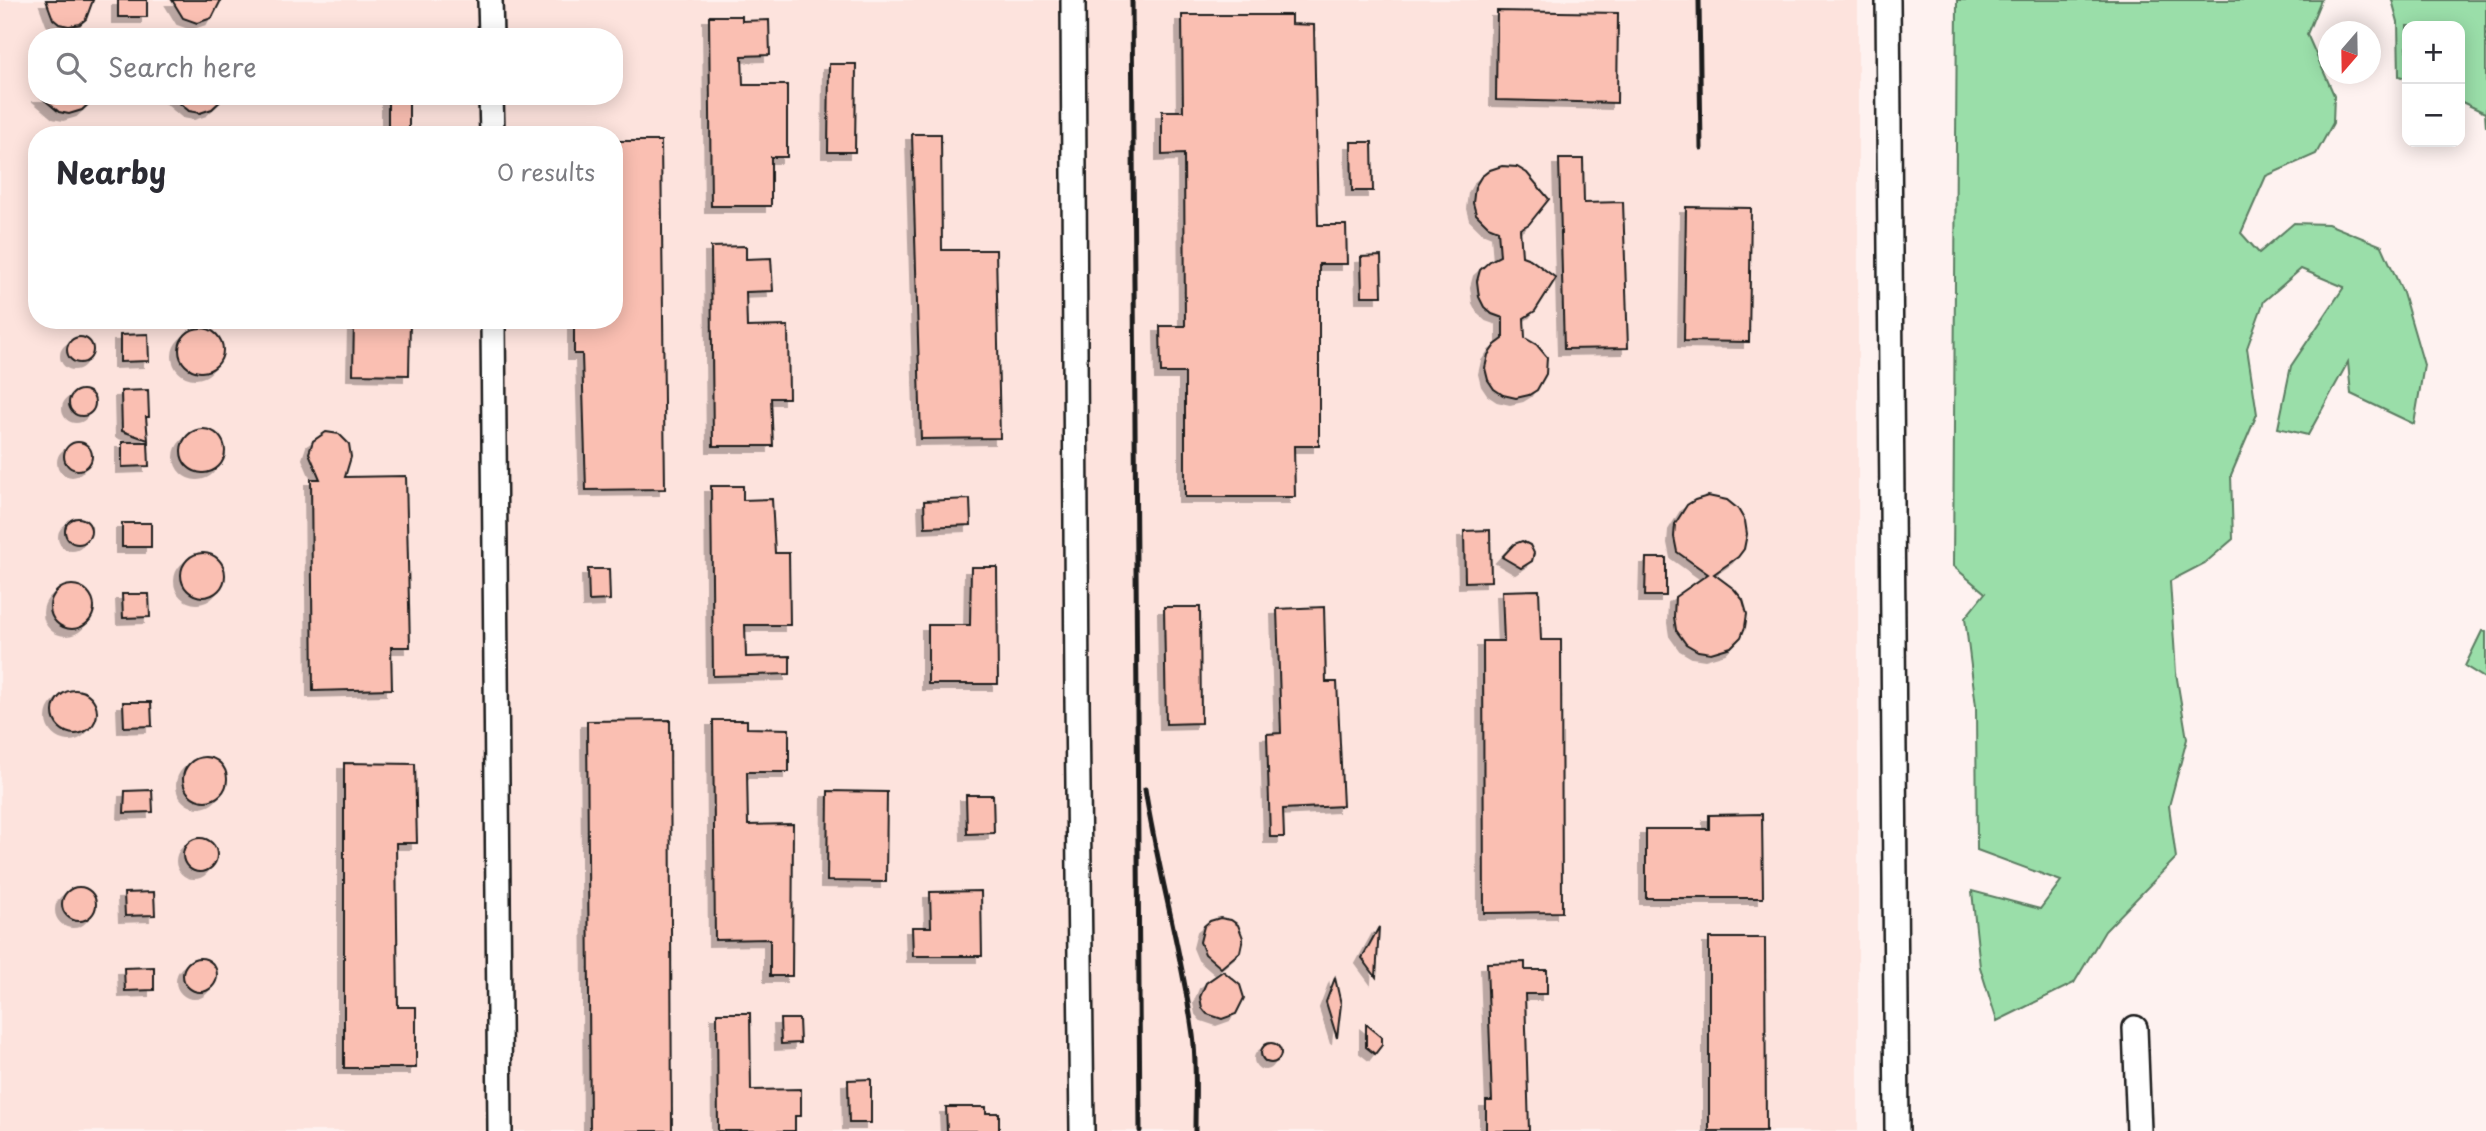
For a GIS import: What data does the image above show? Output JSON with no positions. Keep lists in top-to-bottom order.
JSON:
{
  "north": "bottom",
  "page": {
    "map_buttons": ["+", "−"],
    "search": "Search here",
    "heading": ["Nearby", "0 results"]
  }
}
